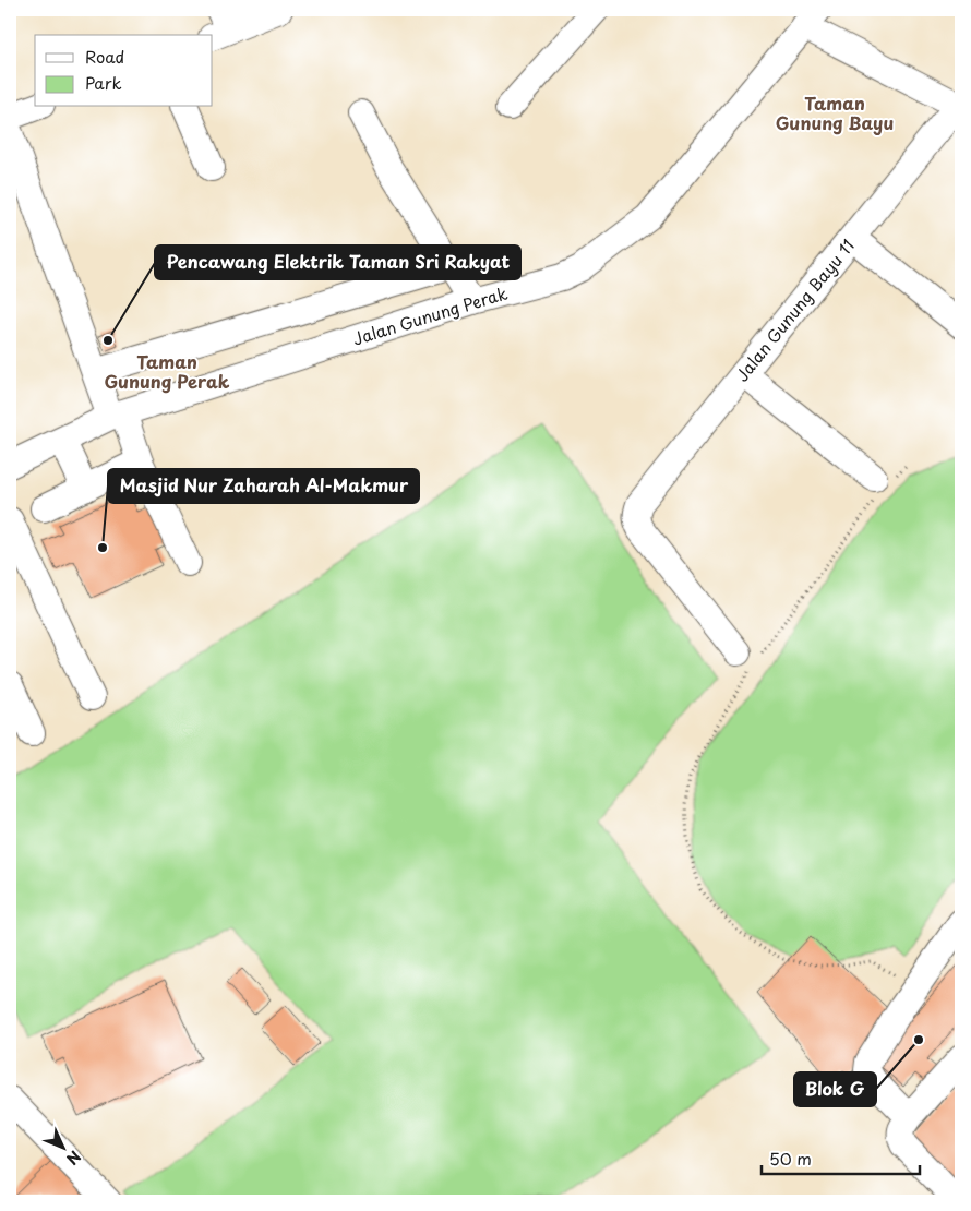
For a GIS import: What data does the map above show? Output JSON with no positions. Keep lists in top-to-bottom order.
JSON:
{
  "streets": {
    "street": ["Jalan Gunung Bayu 11", "Jalan Gunung Perak"]
  },
  "districts": ["Taman Gunung Bayu", "Taman Gunung Perak"],
  "places": ["Pencawang Elektrik Taman Sri Rakyat", "Masjid Nur Zaharah Al-Makmur", "Blok G"],
  "legend": ["Road", "Park"],
  "scale_bar": "50 m",
  "north": "bottom right"
}
